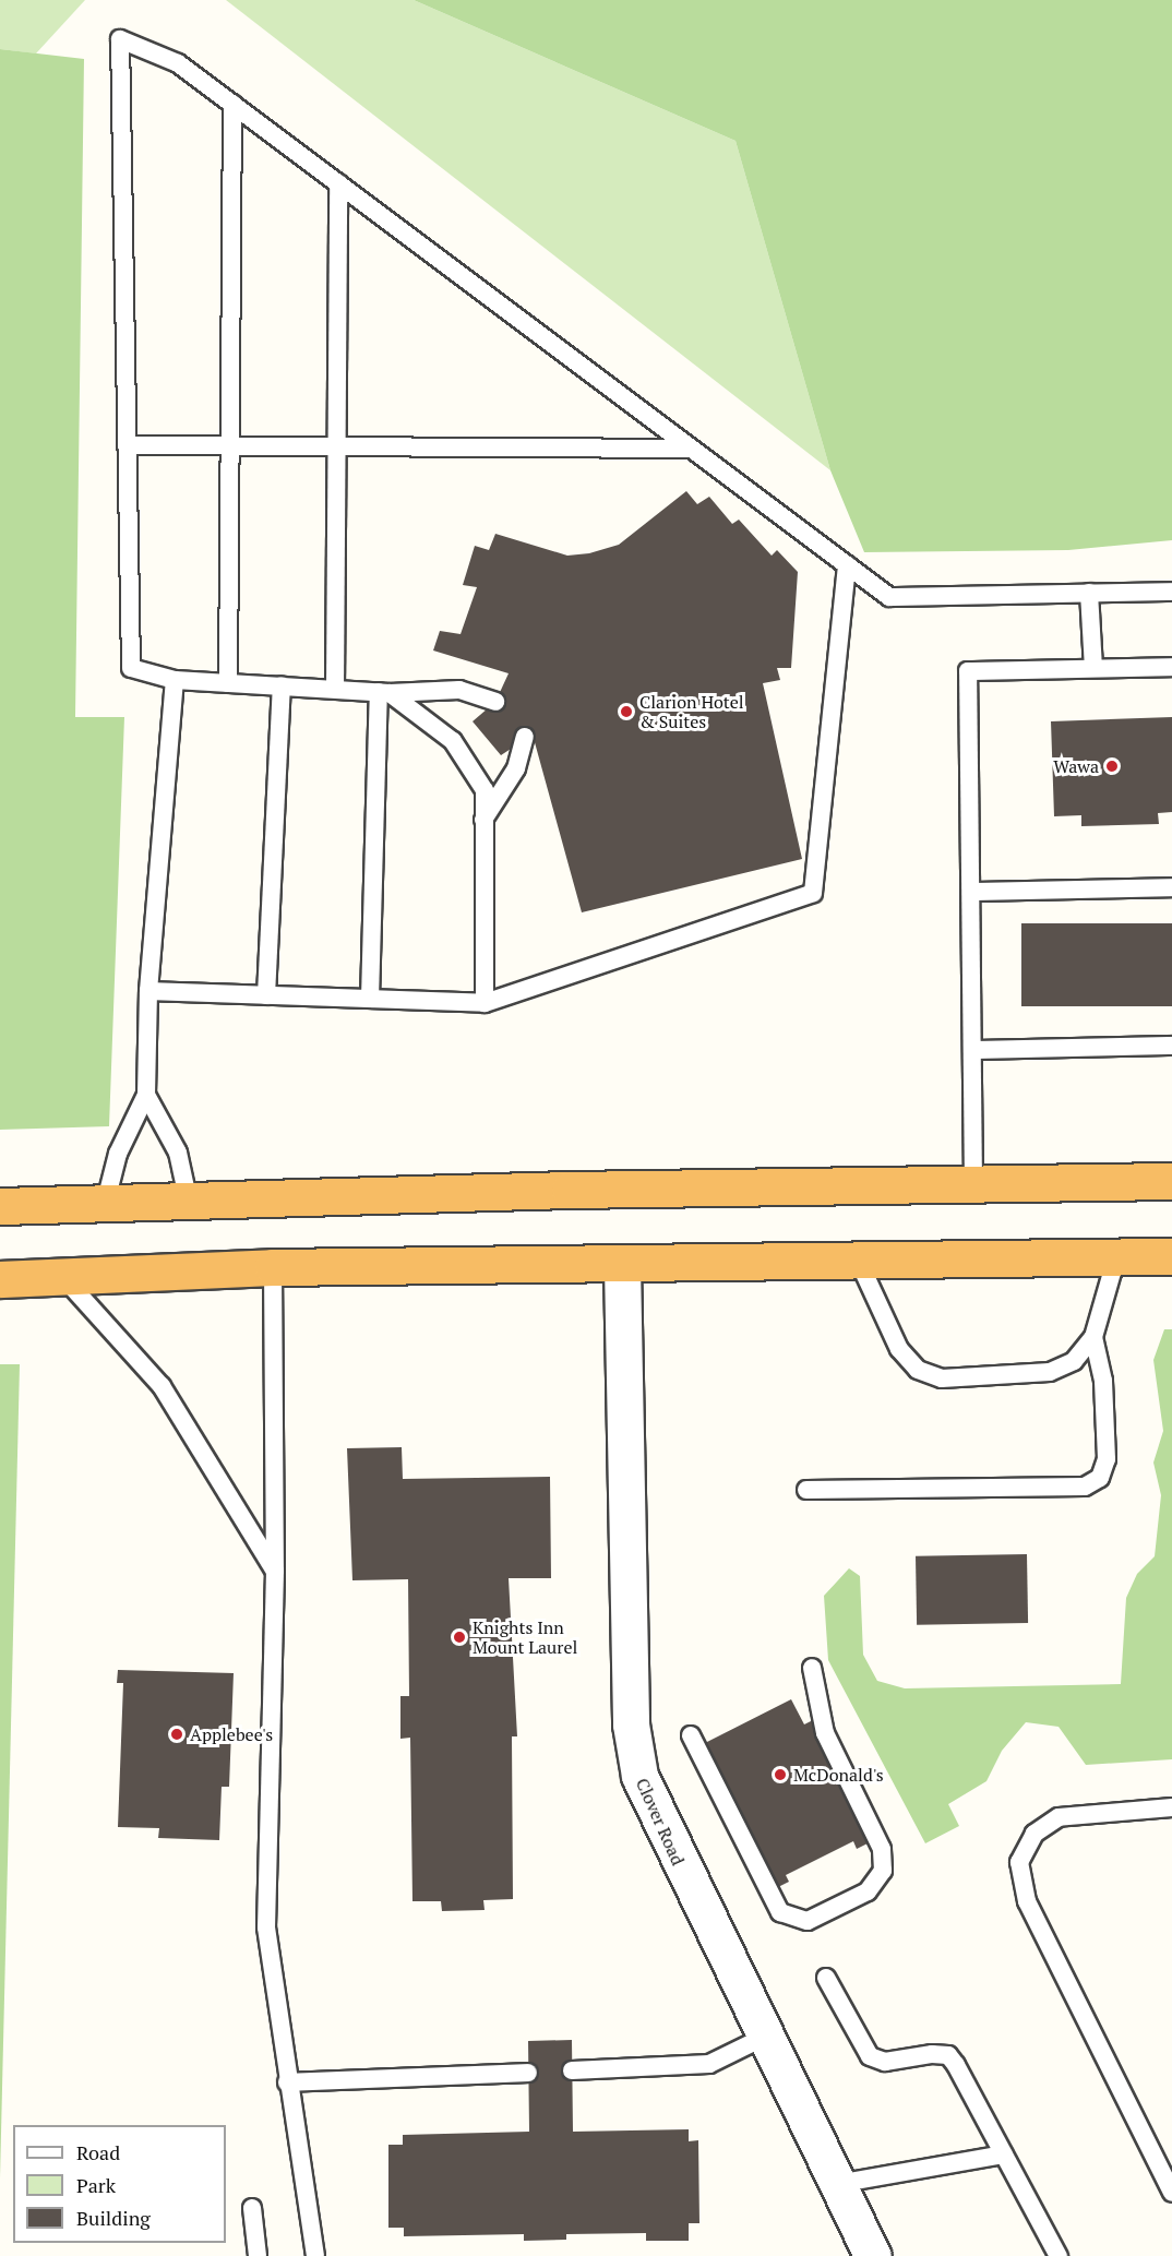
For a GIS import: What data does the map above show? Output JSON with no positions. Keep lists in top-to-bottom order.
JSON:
{
  "streets": {
    "street": ["Clover Road"]
  },
  "places": [
    "Clarion Hotel & Suites",
    "Wawa",
    "Knights Inn Mount Laurel",
    "Applebee's",
    "McDonald's"
  ],
  "legend": ["Road", "Park", "Building"]
}
